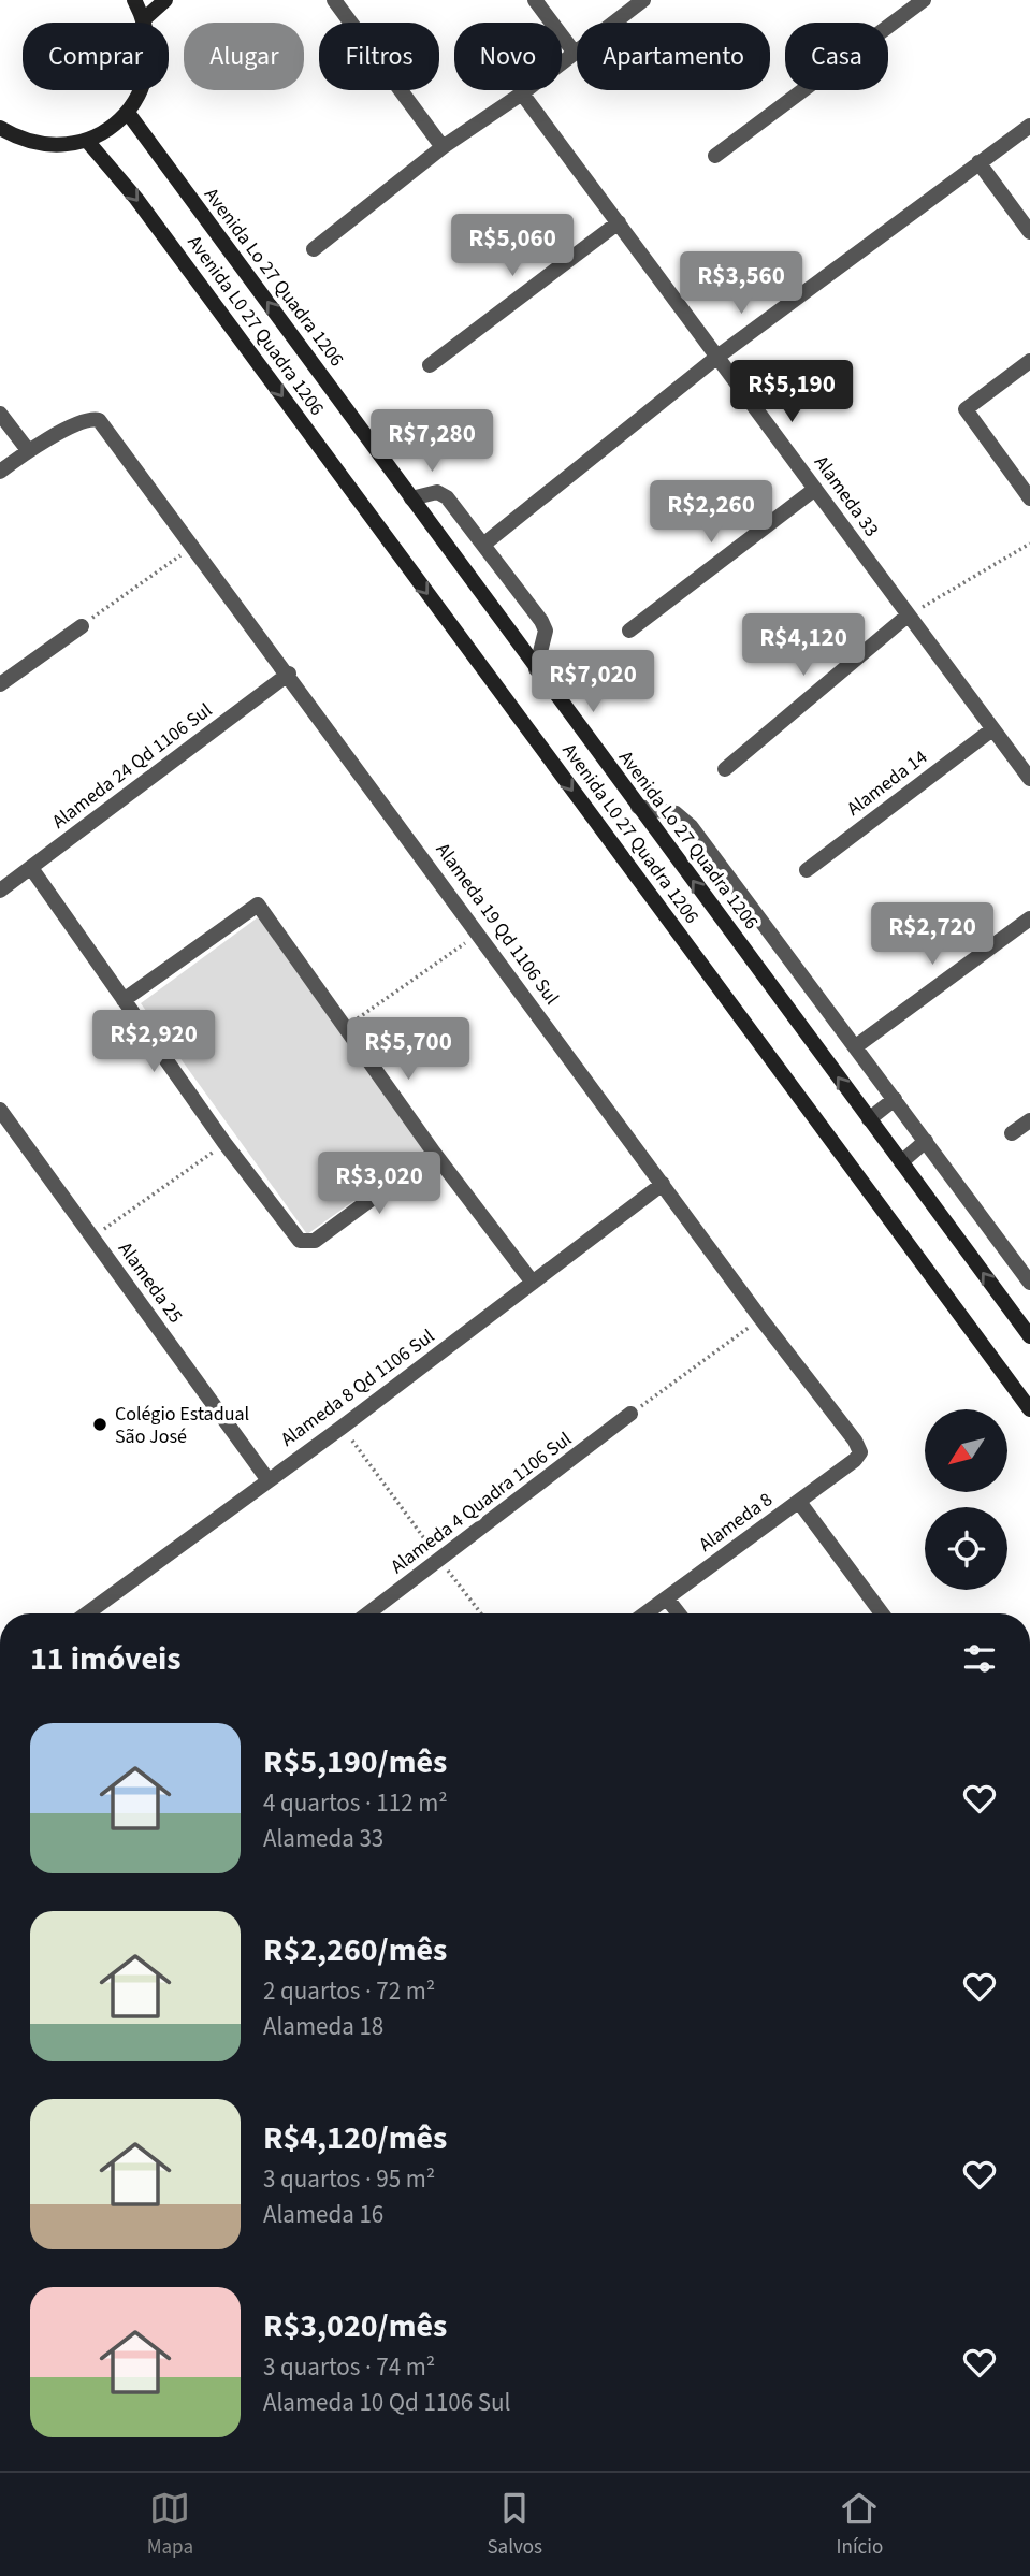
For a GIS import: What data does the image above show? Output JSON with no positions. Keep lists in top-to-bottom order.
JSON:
{
  "streets": {
    "main road": ["Avenida Lo 27 Quadra 1206", "Avenida L0 27 Quadra 1206"],
    "street": [
      "Alameda 33",
      "Alameda 24 Qd 1106 Sul",
      "Alameda 14",
      "Alameda 19 Qd 1106 Sul",
      "Alameda 25",
      "Alameda 8 Qd 1106 Sul",
      "Alameda 4 Quadra 1106 Sul",
      "Alameda 8"
    ]
  },
  "crossings": [
    ["Alameda 33", "Alameda 14"],
    ["Alameda 24 Qd 1106 Sul", "Alameda 19 Qd 1106 Sul"],
    ["Alameda 19 Qd 1106 Sul", "Alameda 8 Qd 1106 Sul"],
    ["Alameda 19 Qd 1106 Sul", "Alameda 8"],
    ["Alameda 25", "Alameda 8 Qd 1106 Sul"]
  ],
  "one_way": ["Avenida Lo 27 Quadra 1206", "Avenida L0 27 Quadra 1206"],
  "places": ["Colégio Estadual São José"],
  "north": "bottom left",
  "page": {
    "chip": [
      "Comprar",
      "Alugar",
      "Filtros",
      "Novo",
      "Apartamento",
      "Casa"
    ],
    "price": [
      "R$5,060",
      "R$3,560",
      "R$5,190",
      "R$7,280",
      "R$2,260",
      "R$4,120",
      "R$7,020",
      "R$2,720",
      "R$2,920",
      "R$5,700",
      "R$3,020"
    ],
    "heading": "11 imóveis",
    "list": [
      {
        "name": "R$5,190/mês",
        "note": "4 quartos · 112 m² · Alameda 33"
      },
      {
        "name": "R$2,260/mês",
        "note": "2 quartos · 72 m² · Alameda 18"
      },
      {
        "name": "R$4,120/mês",
        "note": "3 quartos · 95 m² · Alameda 16"
      },
      {
        "name": "R$3,020/mês",
        "note": "3 quartos · 74 m² · Alameda 10 Qd 1106 Sul"
      }
    ],
    "tabs": ["Mapa", "Salvos", "Início"]
  }
}
